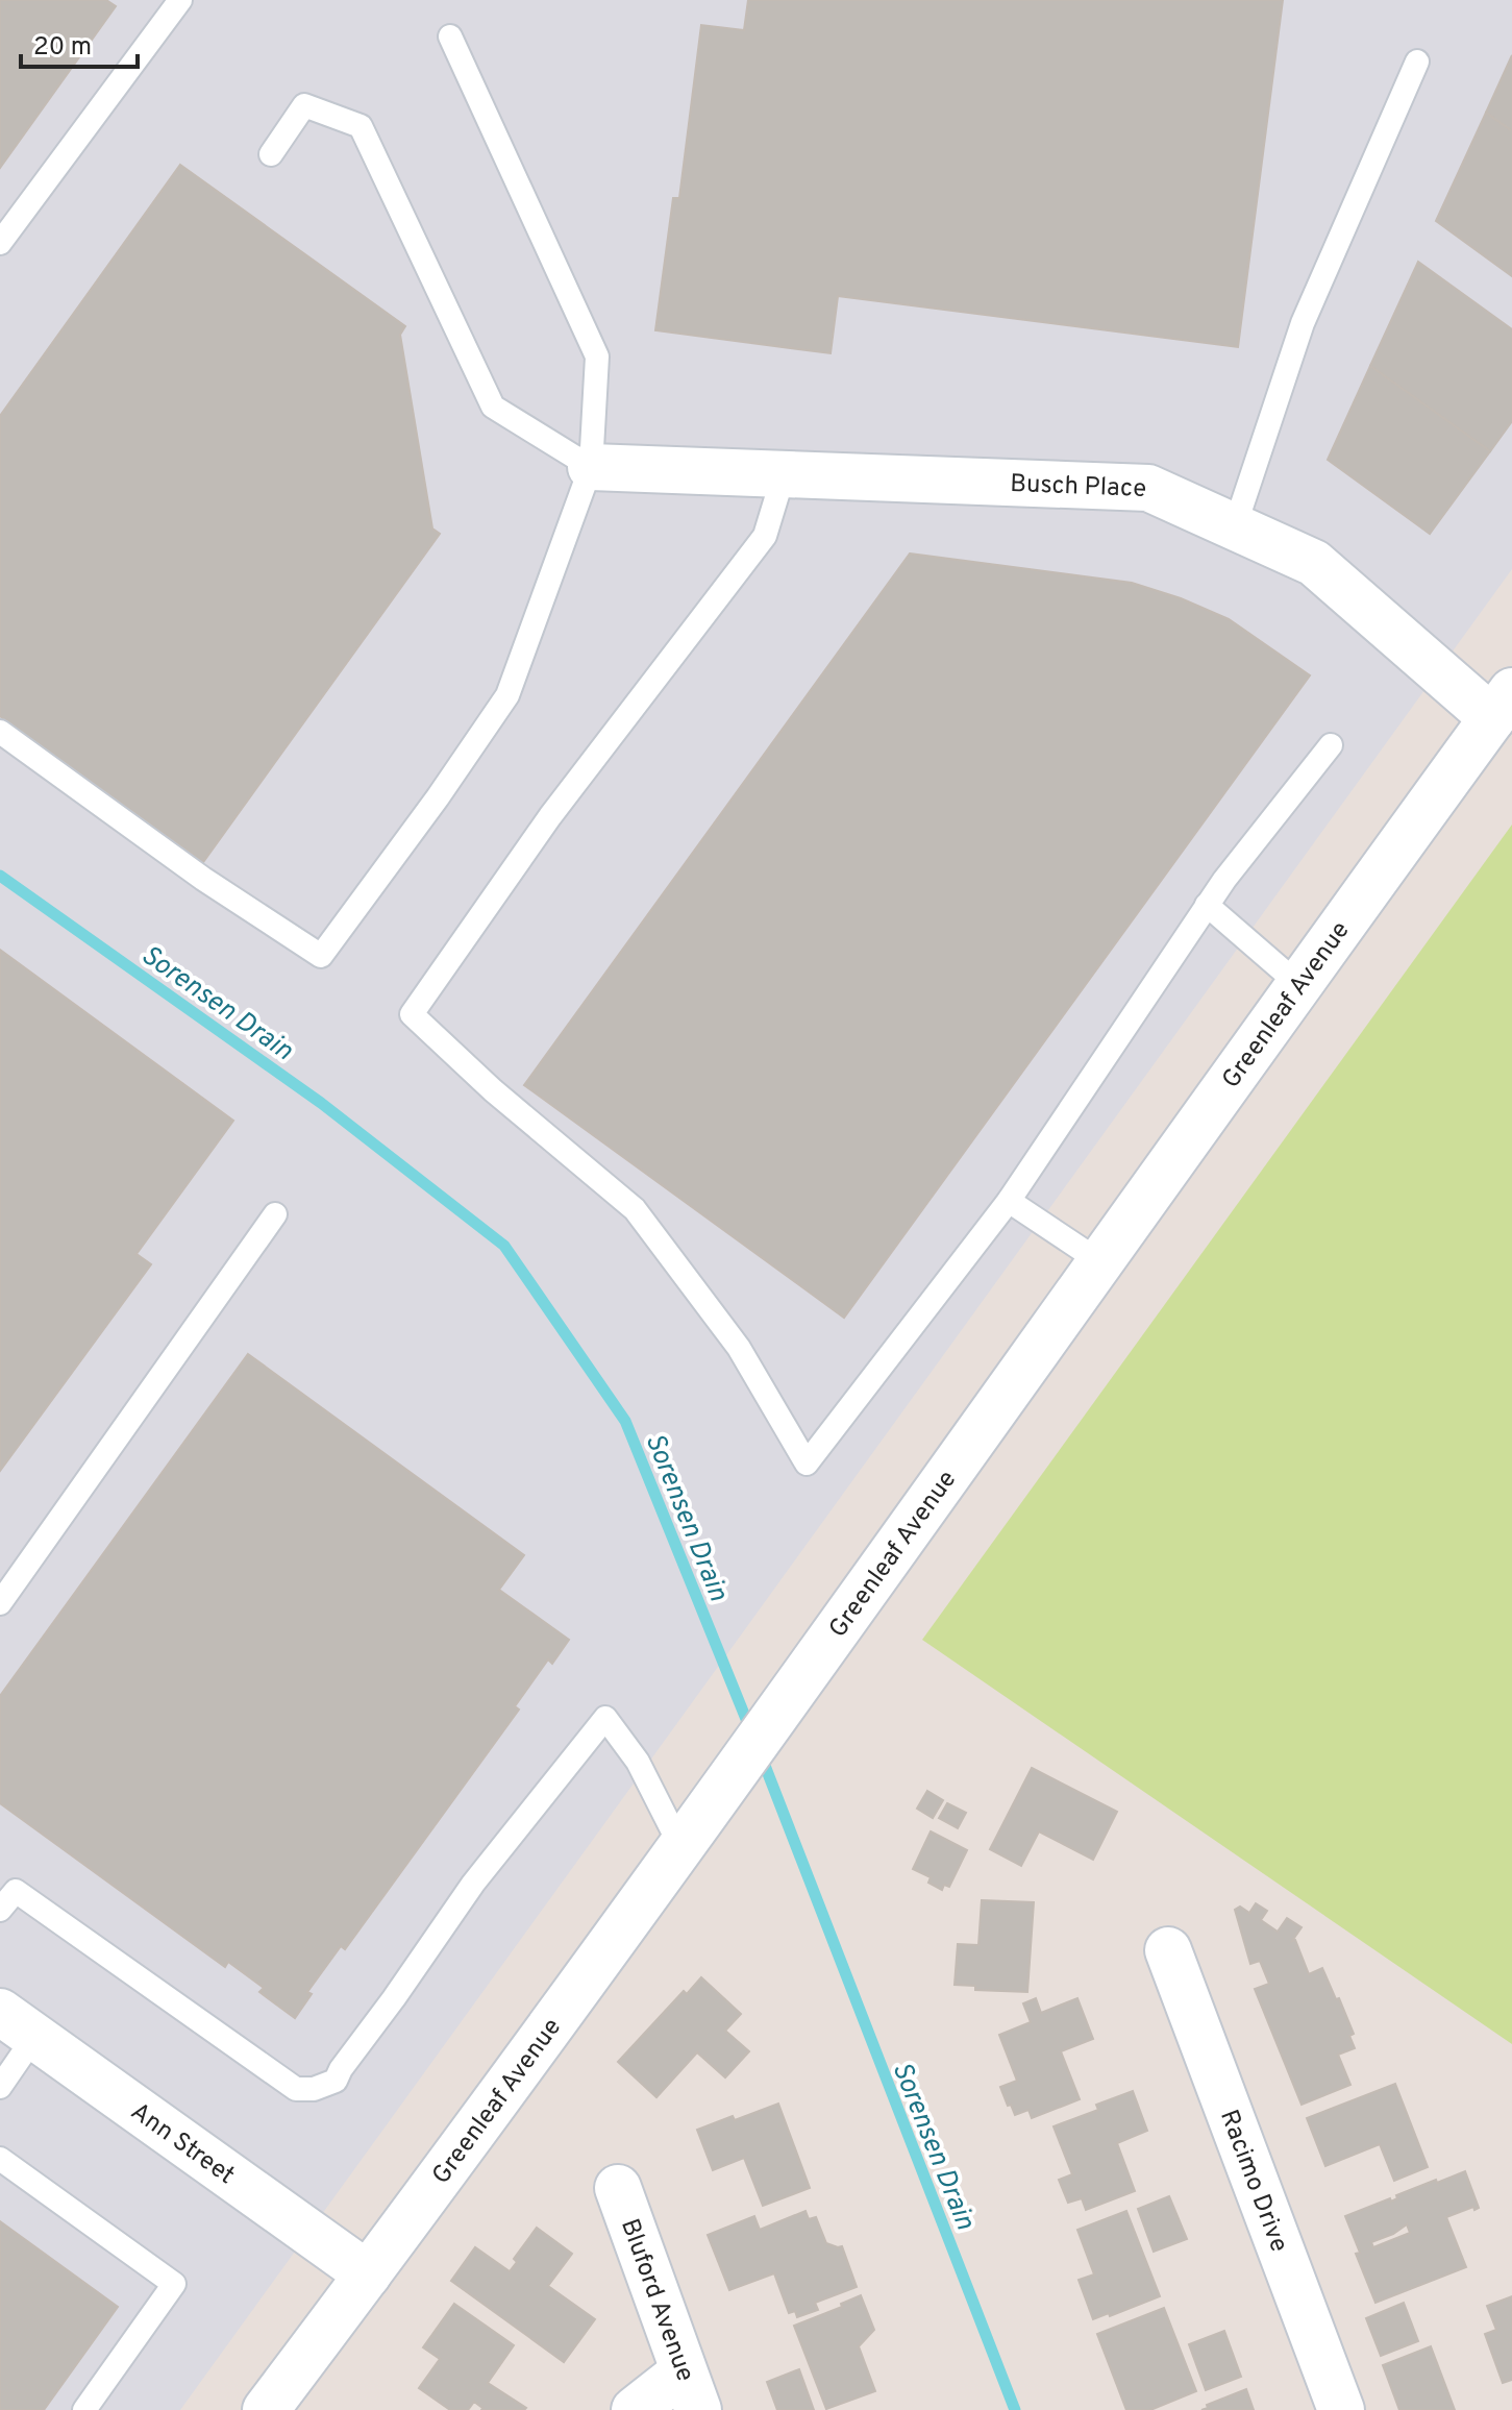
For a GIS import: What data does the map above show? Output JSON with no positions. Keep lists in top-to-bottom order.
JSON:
{
  "streets": {
    "street": [
      "Busch Place",
      "Greenleaf Avenue",
      "Ann Street",
      "Racimo Drive",
      "Bluford Avenue"
    ]
  },
  "crossings": [
    ["Busch Place", "Greenleaf Avenue"],
    ["Greenleaf Avenue", "Ann Street"]
  ],
  "water": ["Sorensen Drain"],
  "scale_bar": "20 m"
}
